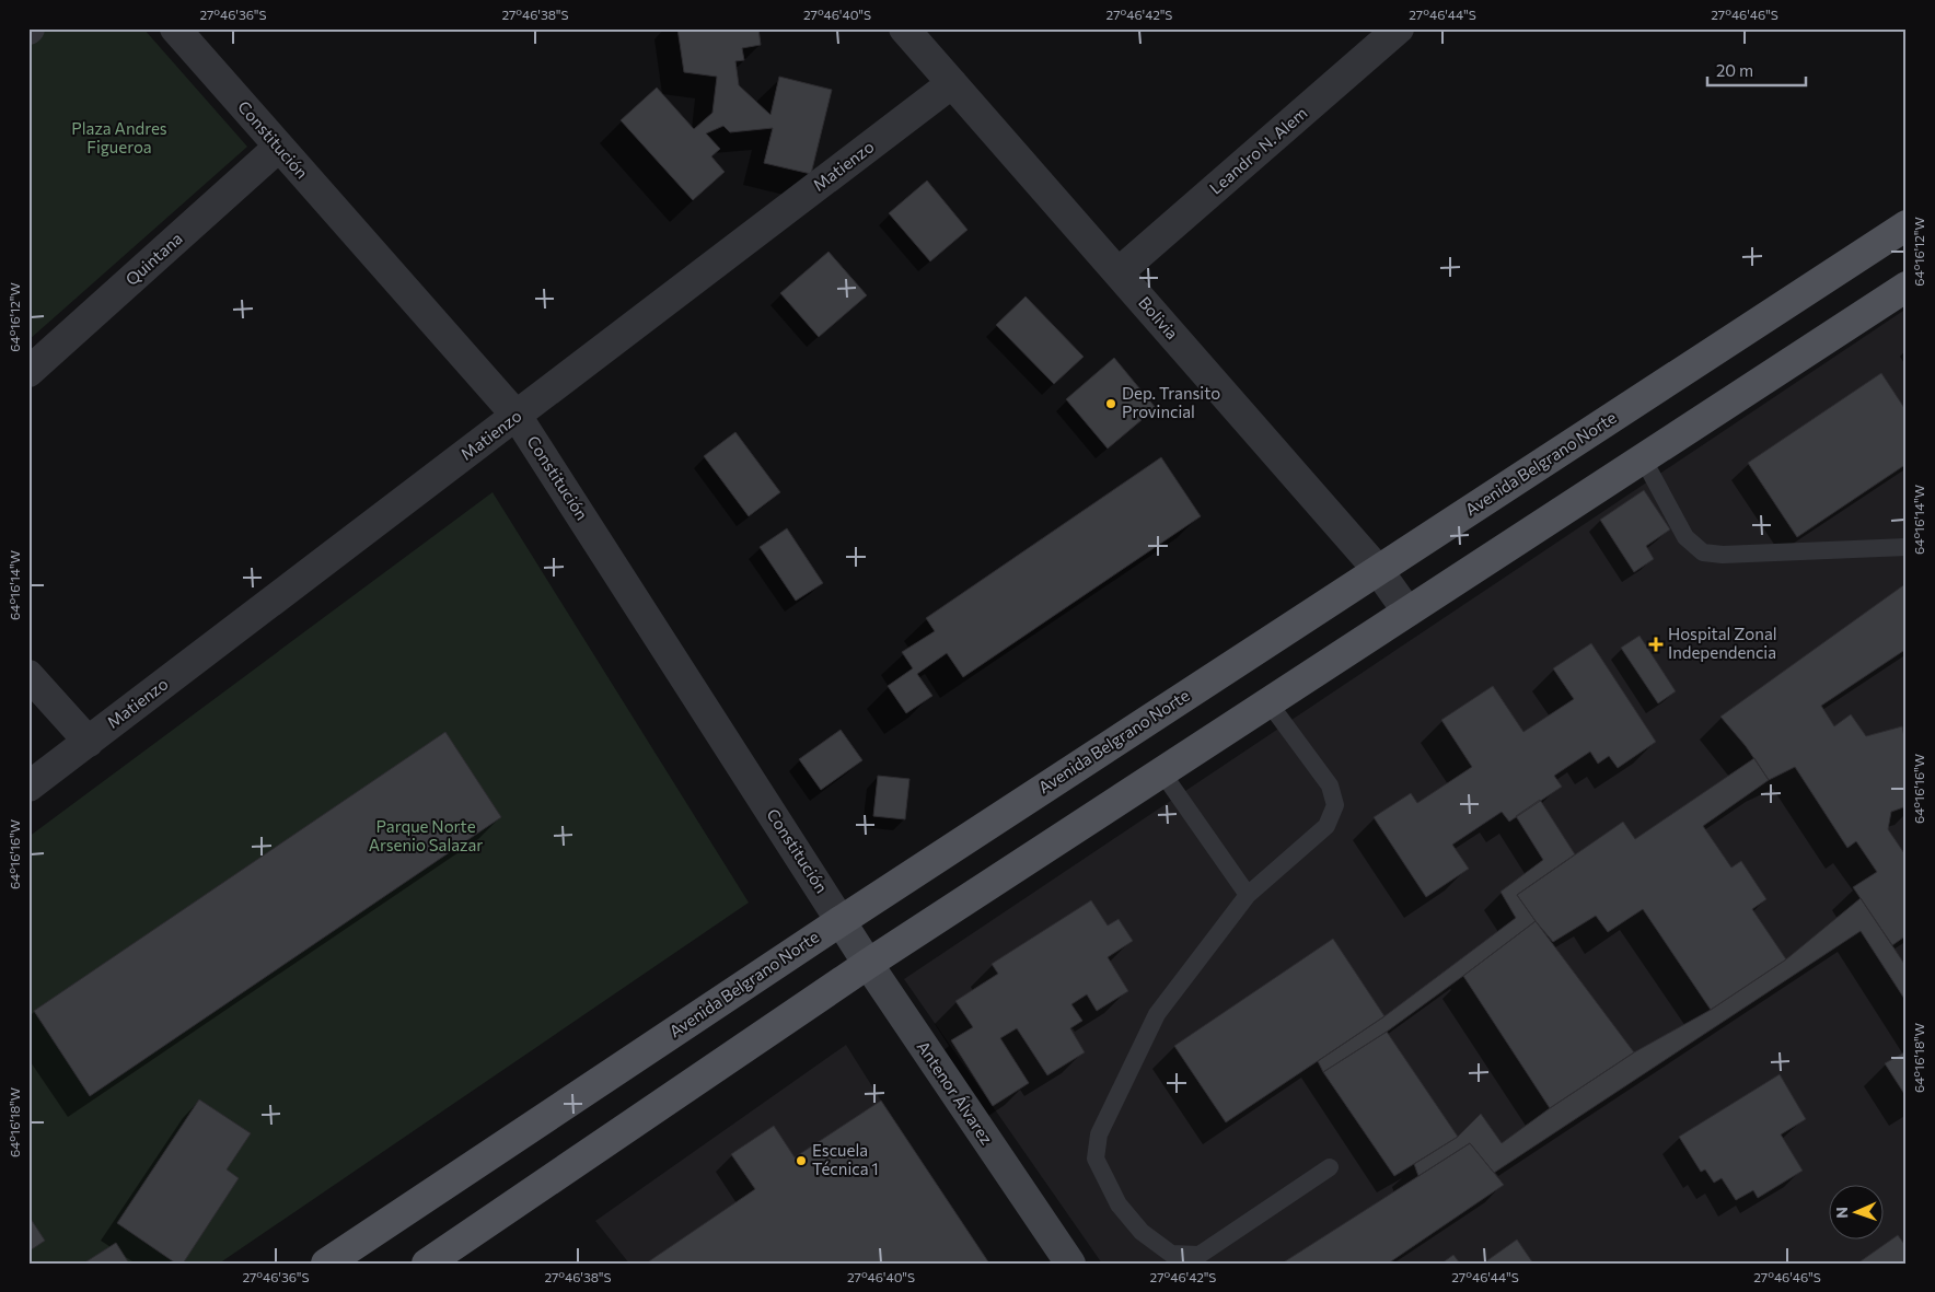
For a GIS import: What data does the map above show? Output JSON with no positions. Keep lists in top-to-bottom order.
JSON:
{
  "streets": {
    "main road": ["Avenida Belgrano Norte", "Antenor Álvarez"],
    "street": [
      "Constitución",
      "Leandro N. Alem",
      "Matienzo",
      "Quintana",
      "Bolivia"
    ]
  },
  "crossings": [
    ["Constitución", "Matienzo"],
    ["Constitución", "Quintana"],
    ["Constitución", "Avenida Belgrano Norte"],
    ["Constitución", "Antenor Álvarez"],
    ["Leandro N. Alem", "Bolivia"],
    ["Matienzo", "Bolivia"],
    ["Bolivia", "Avenida Belgrano Norte"],
    ["Avenida Belgrano Norte", "Antenor Álvarez"]
  ],
  "parks": ["Plaza Andres Figueroa", "Parque Norte Arsenio Salazar"],
  "places": {
    "other": ["Dep. Transito Provincial", "Escuela Técnica 1"],
    "health": ["Hospital Zonal Independencia"]
  },
  "scale_bar": "20 m",
  "north": "left",
  "coordinates": [
    "27°46'36\"S",
    "27°46'38\"S",
    "27°46'40\"S",
    "27°46'42\"S",
    "27°46'44\"S",
    "27°46'46\"S",
    "64°16'12\"W",
    "64°16'14\"W",
    "64°16'16\"W",
    "64°16'18\"W"
  ]
}
